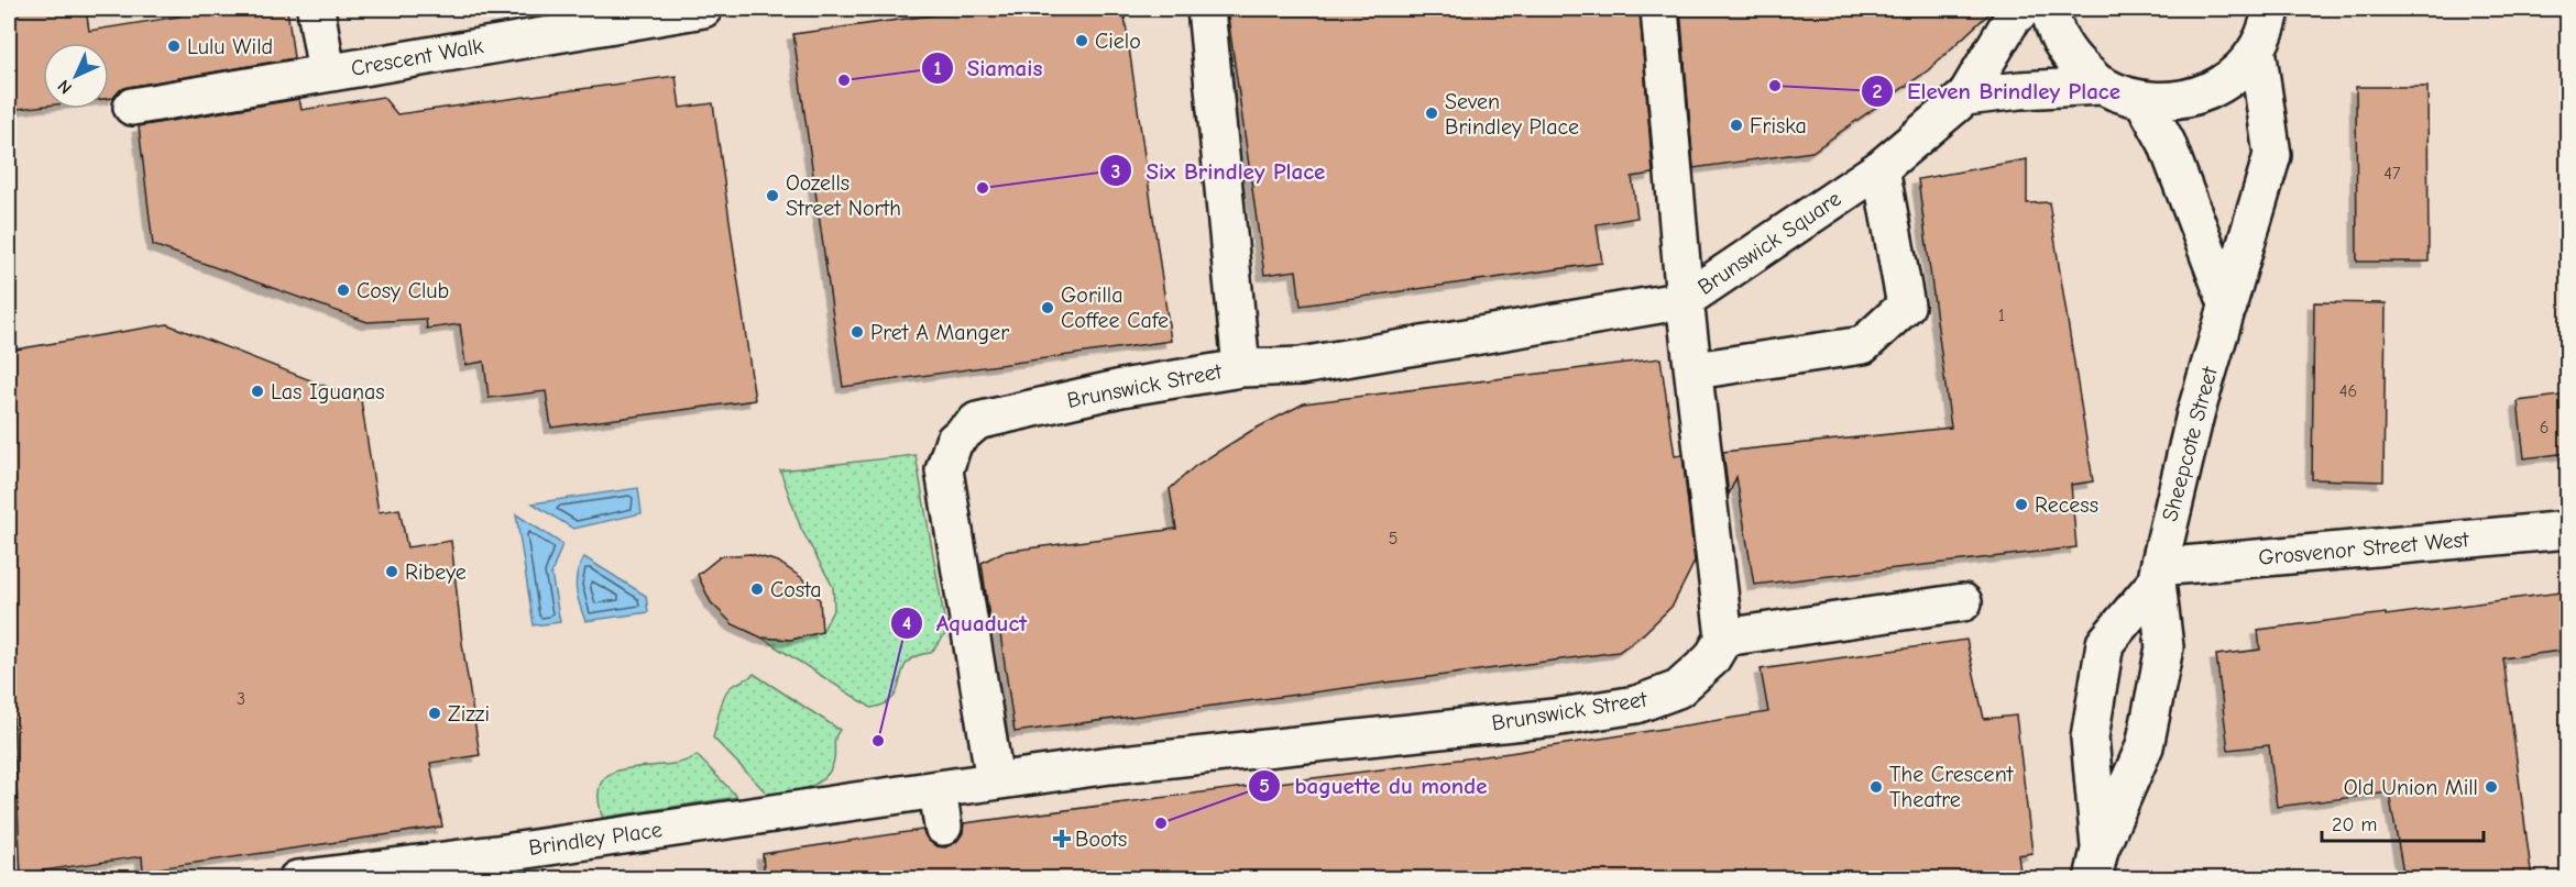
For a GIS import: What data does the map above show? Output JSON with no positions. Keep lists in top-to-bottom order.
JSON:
{
  "streets": {
    "street": [
      "Crescent Walk",
      "Brunswick Square",
      "Brunswick Street",
      "Sheepcote Street",
      "Grosvenor Street West",
      "Brindley Place"
    ]
  },
  "crossings": [
    ["Brunswick Square", "Brunswick Street"],
    ["Brunswick Street", "Brindley Place"],
    ["Sheepcote Street", "Grosvenor Street West"]
  ],
  "places": {
    "other": [
      "Cielo",
      "Lulu Wild",
      "Siamais",
      "Eleven Brindley Place",
      "Seven Brindley Place",
      "Friska",
      "Six Brindley Place",
      "Oozells Street North",
      "Cosy Club",
      "Gorilla Coffee Cafe",
      "Pret A Manger",
      "Las Iguanas",
      "Recess",
      "Ribeye",
      "Costa",
      "Zizzi",
      "Aquaduct",
      "The Crescent Theatre",
      "Old Union Mill",
      "baguette du monde"
    ],
    "health": ["Boots"]
  },
  "house_numbers": [
    "47",
    "1",
    "46",
    "6",
    "5",
    "3"
  ],
  "scale_bar": "20 m",
  "north": "bottom left"
}
